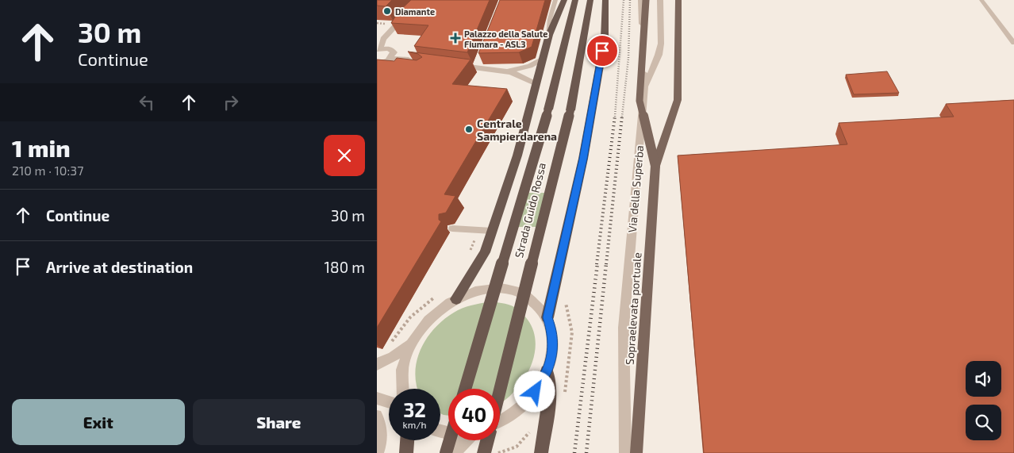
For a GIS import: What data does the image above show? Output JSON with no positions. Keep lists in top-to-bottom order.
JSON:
{
  "streets": {
    "highway": ["Strada Guido Rossa"],
    "main road": ["Sopraelevata portuale"],
    "street": ["Via della Superba"]
  },
  "places": {
    "other": ["Diamante", "Centrale Sampierdarena"],
    "health": ["Palazzo della Salute Fiumara - ASL3"]
  },
  "page": {
    "turn": ["30 m", "Continue"],
    "heading": ["1 min", "210 m · 10:37"],
    "list": [
      {
        "name": "Continue",
        "value": "30 m"
      },
      {
        "name": "Arrive at destination",
        "value": "180 m"
      }
    ],
    "speed": "32 km/h",
    "limit": "40",
    "buttons": ["Exit", "Share"]
  }
}
